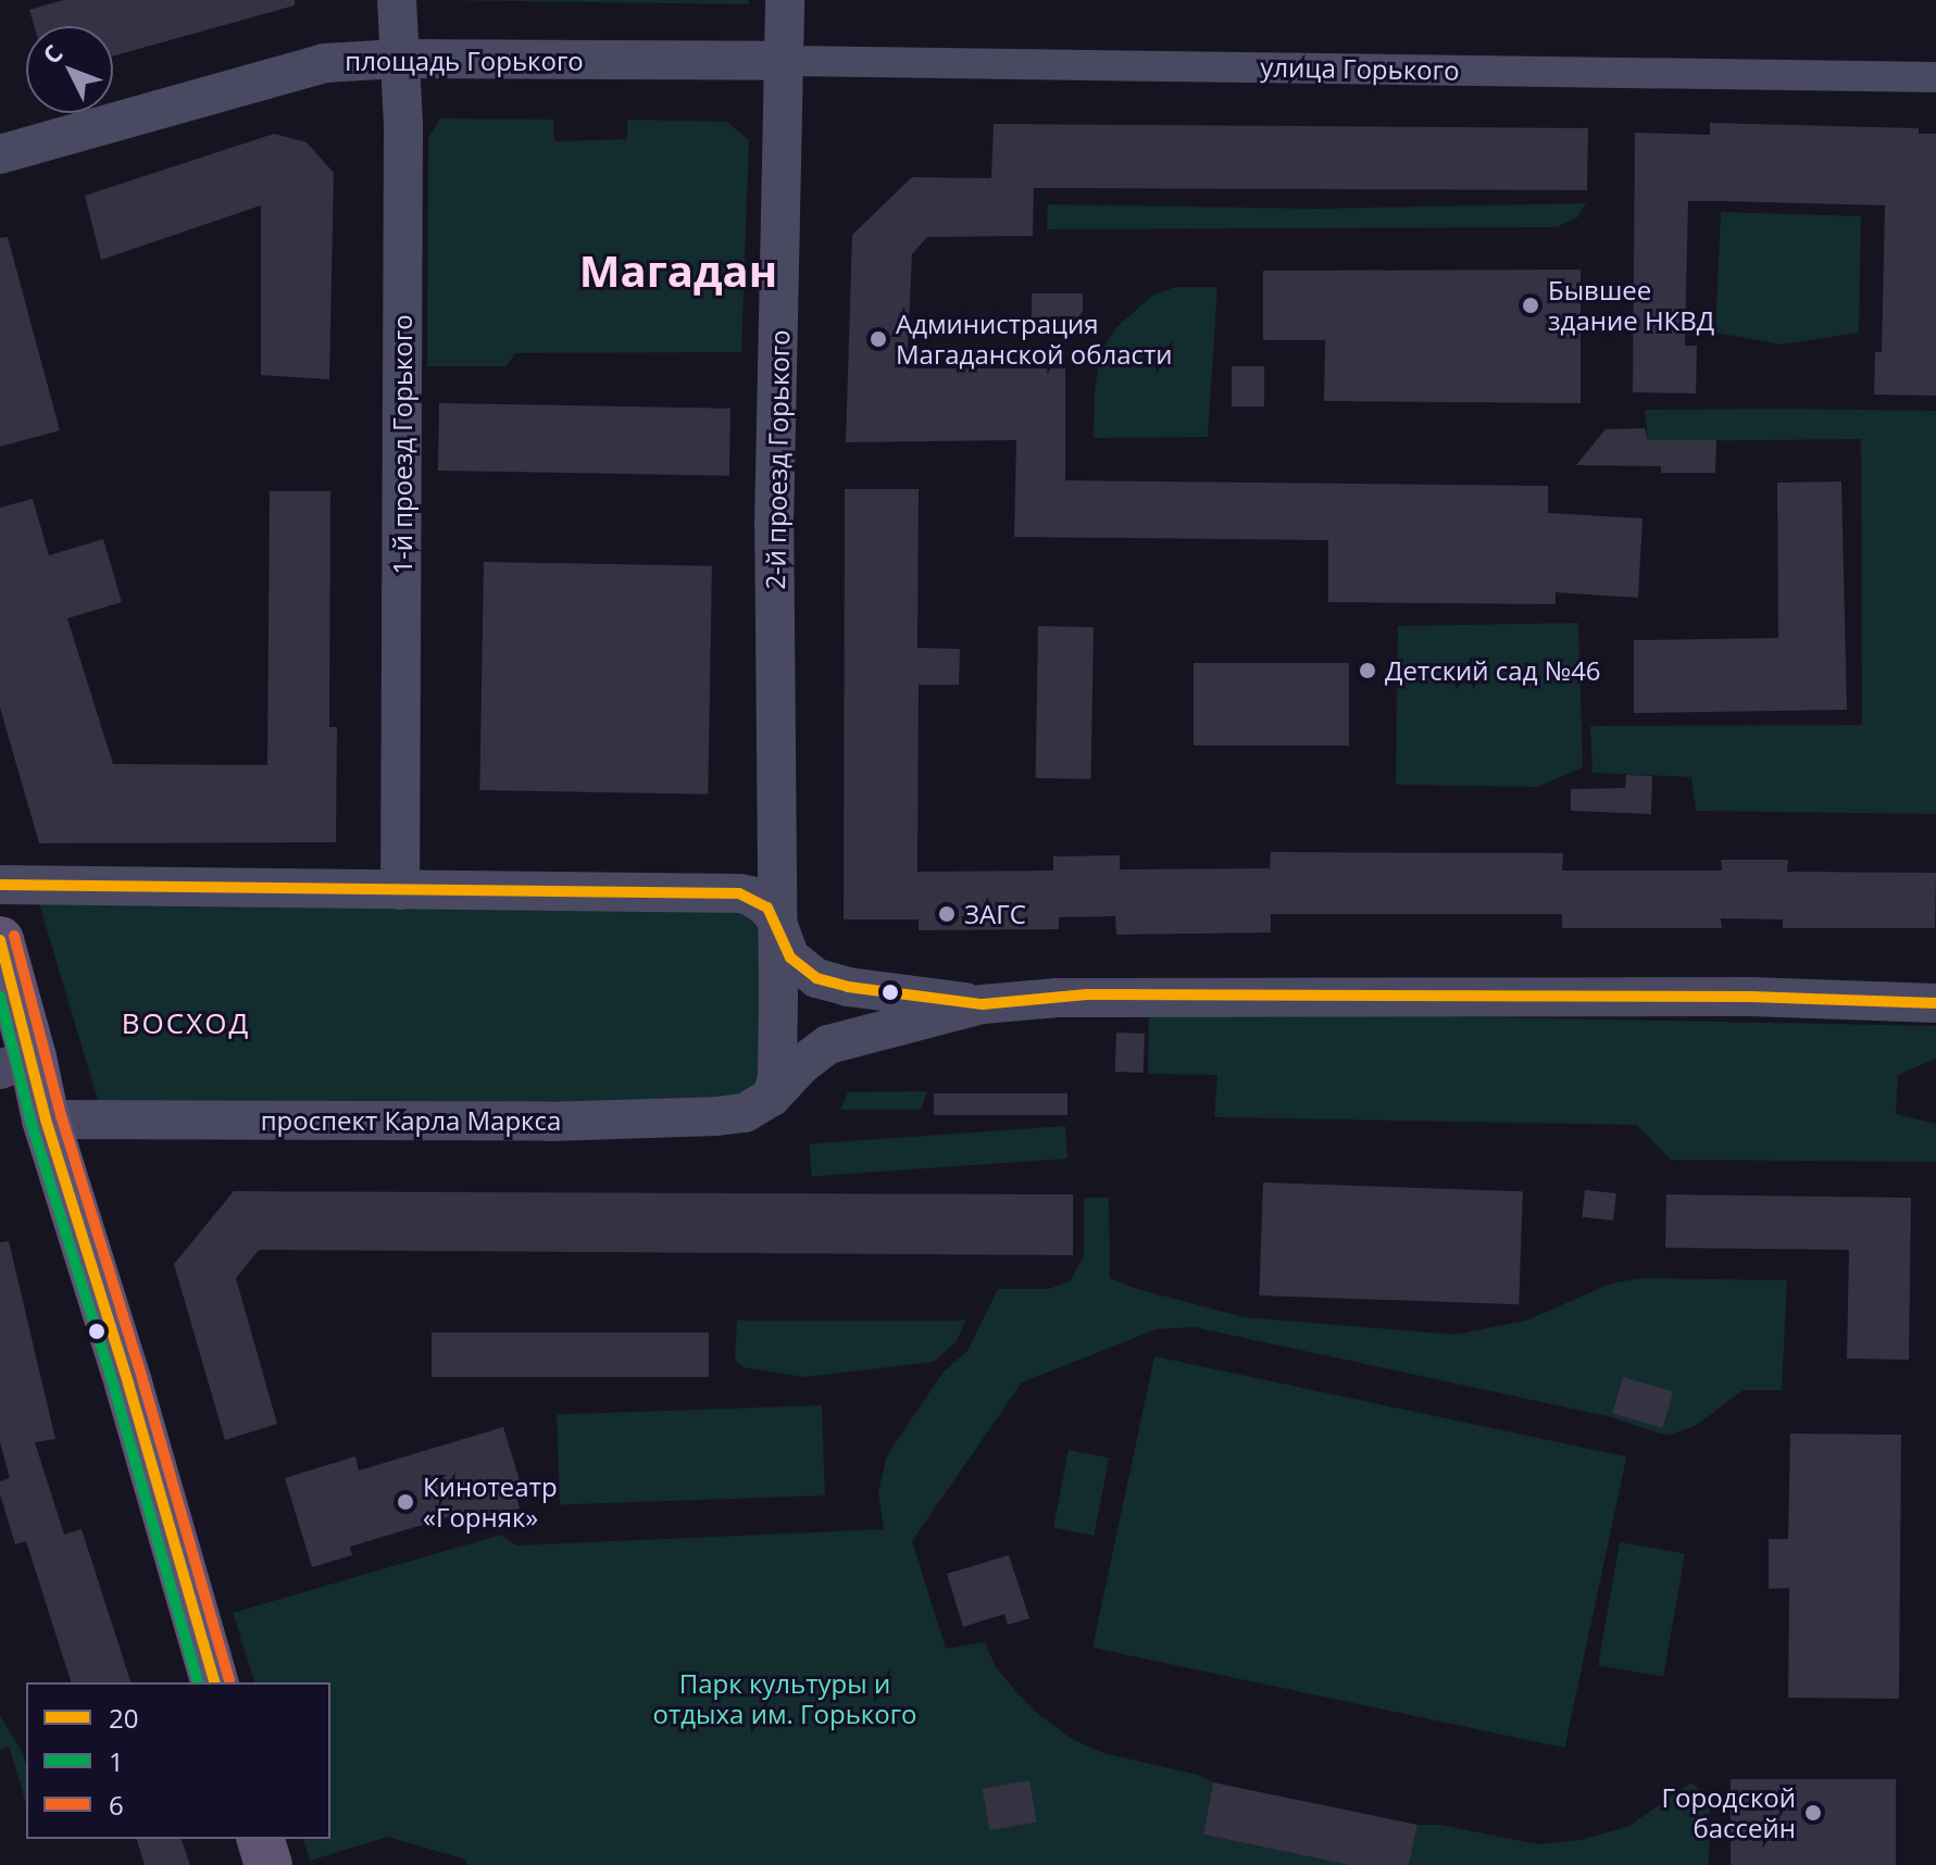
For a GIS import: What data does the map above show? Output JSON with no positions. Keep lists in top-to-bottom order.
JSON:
{
  "streets": {
    "street": [
      "площадь Горького",
      "улица Горького",
      "1-й проезд Горького",
      "2-й проезд Горького",
      "проспект Карла Маркса"
    ]
  },
  "crossings": [
    ["площадь Горького", "улица Горького"],
    ["площадь Горького", "1-й проезд Горького"],
    ["площадь Горького", "2-й проезд Горького"],
    ["улица Горького", "2-й проезд Горького"],
    ["2-й проезд Горького", "проспект Карла Маркса"]
  ],
  "districts": ["Магадан", "ВОСХОД"],
  "parks": ["Парк культуры и отдыха им. Горького"],
  "places": [
    "Бывшее здание НКВД",
    "Администрация Магаданской области",
    "Детский сад №46",
    "ЗАГС",
    "Кинотеатр «Горняк»",
    "Городской бассейн"
  ],
  "lines": ["transit line 20", "transit line 6", "transit line 1"],
  "legend": ["20", "1", "6"],
  "north": "top left"
}
